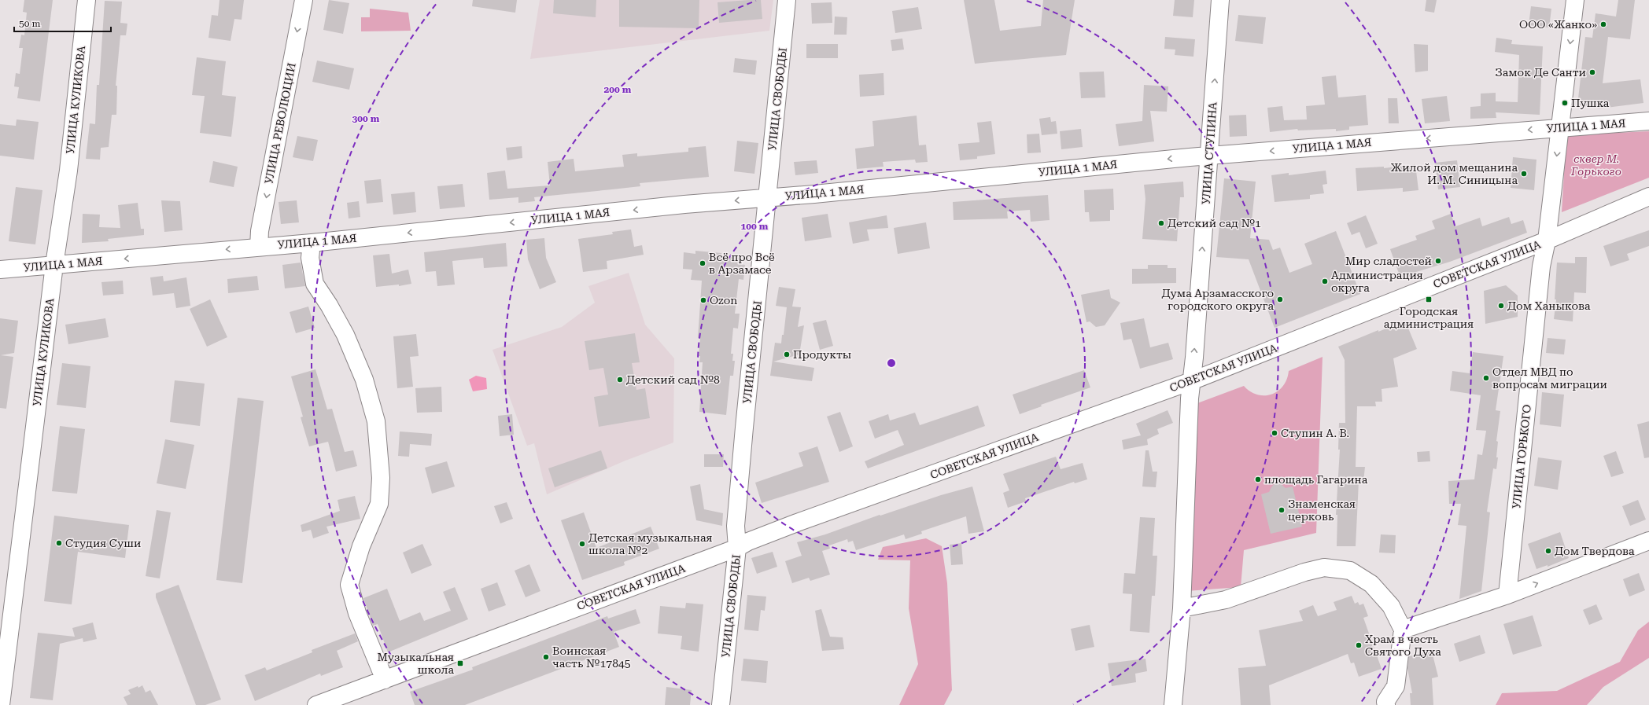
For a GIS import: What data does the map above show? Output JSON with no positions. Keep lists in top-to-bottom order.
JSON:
{
  "streets": {
    "street": [
      "УЛИЦА СВОБОДЫ",
      "УЛИЦА КУЛИКОВА",
      "УЛИЦА РЕВОЛЮЦИИ",
      "УЛИЦА 1 МАЯ",
      "УЛИЦА СТУПИНА",
      "СОВЕТСКАЯ УЛИЦА",
      "УЛИЦА ГОРЬКОГО"
    ]
  },
  "crossings": [
    ["УЛИЦА СВОБОДЫ", "УЛИЦА 1 МАЯ"],
    ["УЛИЦА СВОБОДЫ", "СОВЕТСКАЯ УЛИЦА"],
    ["УЛИЦА КУЛИКОВА", "УЛИЦА 1 МАЯ"],
    ["УЛИЦА РЕВОЛЮЦИИ", "УЛИЦА 1 МАЯ"],
    ["УЛИЦА 1 МАЯ", "УЛИЦА СТУПИНА"],
    ["УЛИЦА 1 МАЯ", "УЛИЦА ГОРЬКОГО"],
    ["УЛИЦА СТУПИНА", "СОВЕТСКАЯ УЛИЦА"],
    ["СОВЕТСКАЯ УЛИЦА", "УЛИЦА ГОРЬКОГО"]
  ],
  "one_way": [
    "УЛИЦА РЕВОЛЮЦИИ",
    "УЛИЦА 1 МАЯ",
    "УЛИЦА СТУПИНА",
    "УЛИЦА ГОРЬКОГО"
  ],
  "parks": ["сквер М. Горького"],
  "places": {
    "other": [
      "ООО «Жанко»",
      "Замок Де Санти",
      "Пушка",
      "Жилой дом мещанина И. М. Синицына",
      "Детский сад №1",
      "Мир сладостей",
      "Всё про Всё в Арзамасе",
      "Администрация округа",
      "Дума Арзамасского городского округа",
      "Ozon",
      "Дом Ханыкова",
      "Продукты",
      "Отдел МВД по вопросам миграции",
      "Детский сад №8",
      "Ступин А. В.",
      "площадь Гагарина",
      "Знаменская церковь",
      "Студия Суши",
      "Детская музыкальная школа №2",
      "Дом Твердова",
      "Храм в честь Святого Духа",
      "Воинская часть №17845"
    ],
    "transit": ["Городская администрация", "Музыкальная школа"]
  },
  "scale_bar": "50 m",
  "rings": ["200 m", "300 m", "100 m"]
}
